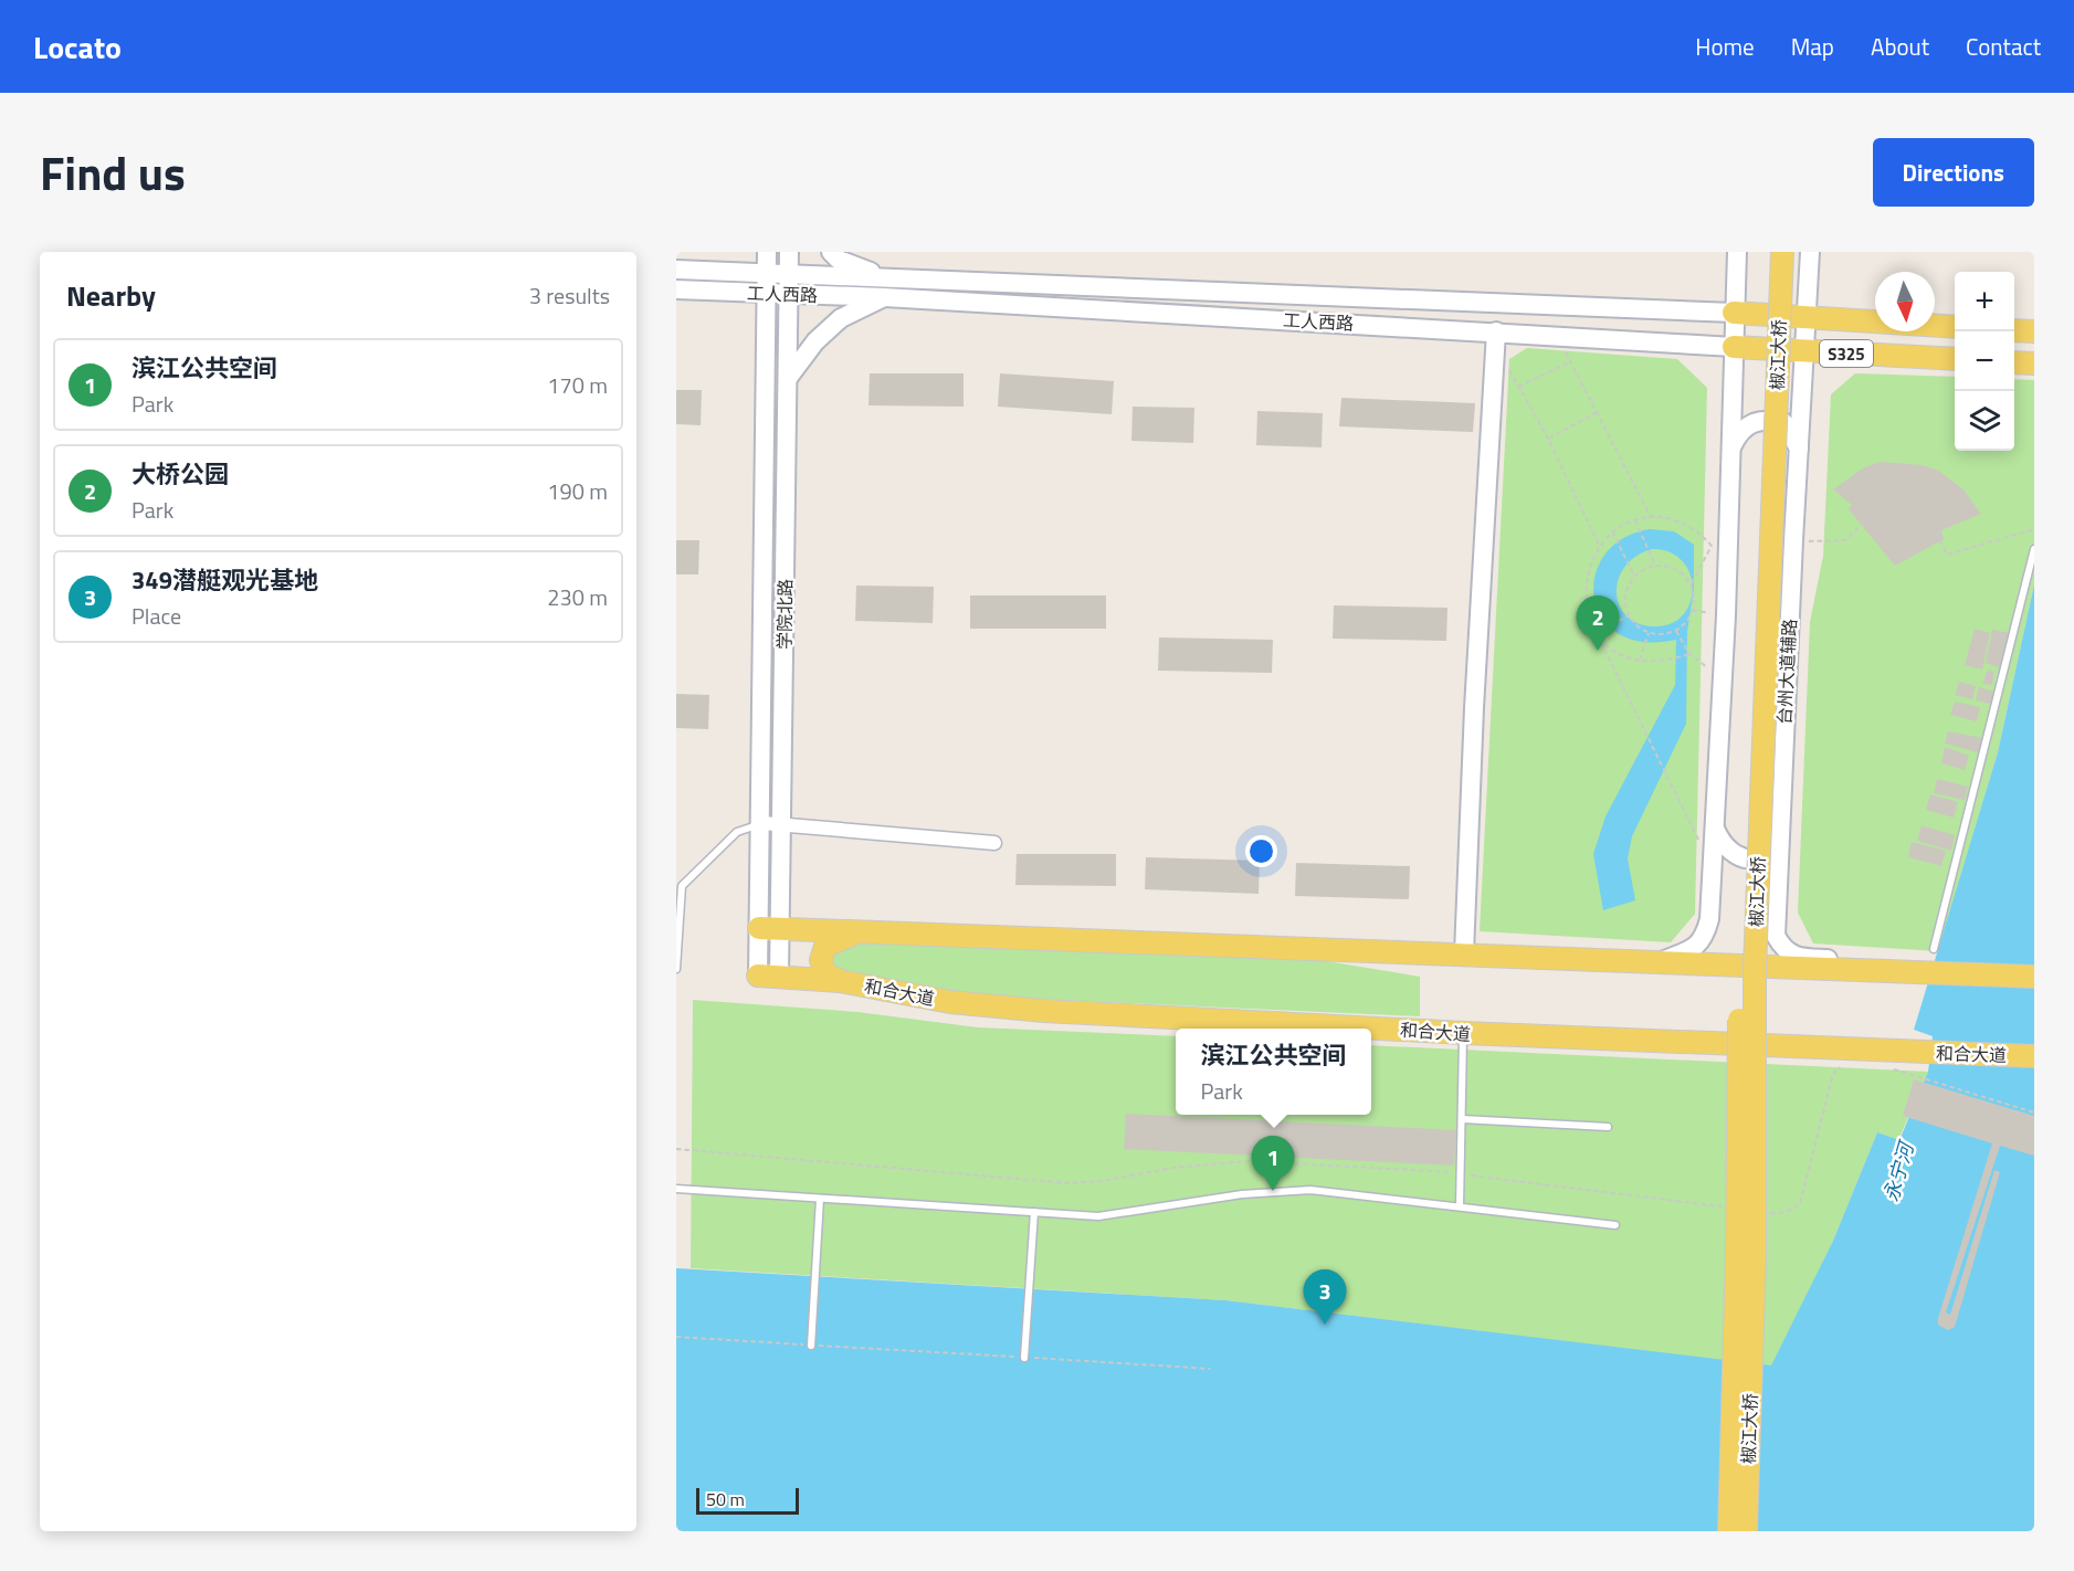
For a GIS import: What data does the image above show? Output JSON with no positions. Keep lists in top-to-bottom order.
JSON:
{
  "streets": {
    "main road": [
      "工人西路",
      "S325",
      "椒江大桥",
      "学院北路",
      "台州大道辅路",
      "和合大道"
    ]
  },
  "crossings": [
    ["工人西路", "学院北路"],
    ["工人西路", "台州大道辅路"],
    ["学院北路", "和合大道"]
  ],
  "water": ["永宁河"],
  "scale_bar": "50 m",
  "north": "bottom",
  "page": {
    "header": "Locato",
    "nav": [
      "Home",
      "Map",
      "About",
      "Contact"
    ],
    "title": "Find us",
    "buttons": "Directions",
    "heading": ["Nearby", "3 results"],
    "map_buttons": ["+", "−"],
    "list": [
      {
        "mark": "1",
        "name": "滨江公共空间",
        "note": "Park",
        "value": "170 m"
      },
      {
        "mark": "2",
        "name": "大桥公园",
        "note": "Park",
        "value": "190 m"
      },
      {
        "mark": "3",
        "name": "349潜艇观光基地",
        "note": "Place",
        "value": "230 m"
      }
    ],
    "pins": ["2", "1", "3"],
    "popup": ["滨江公共空间", "Park"],
    "scale": "50 m"
  }
}
